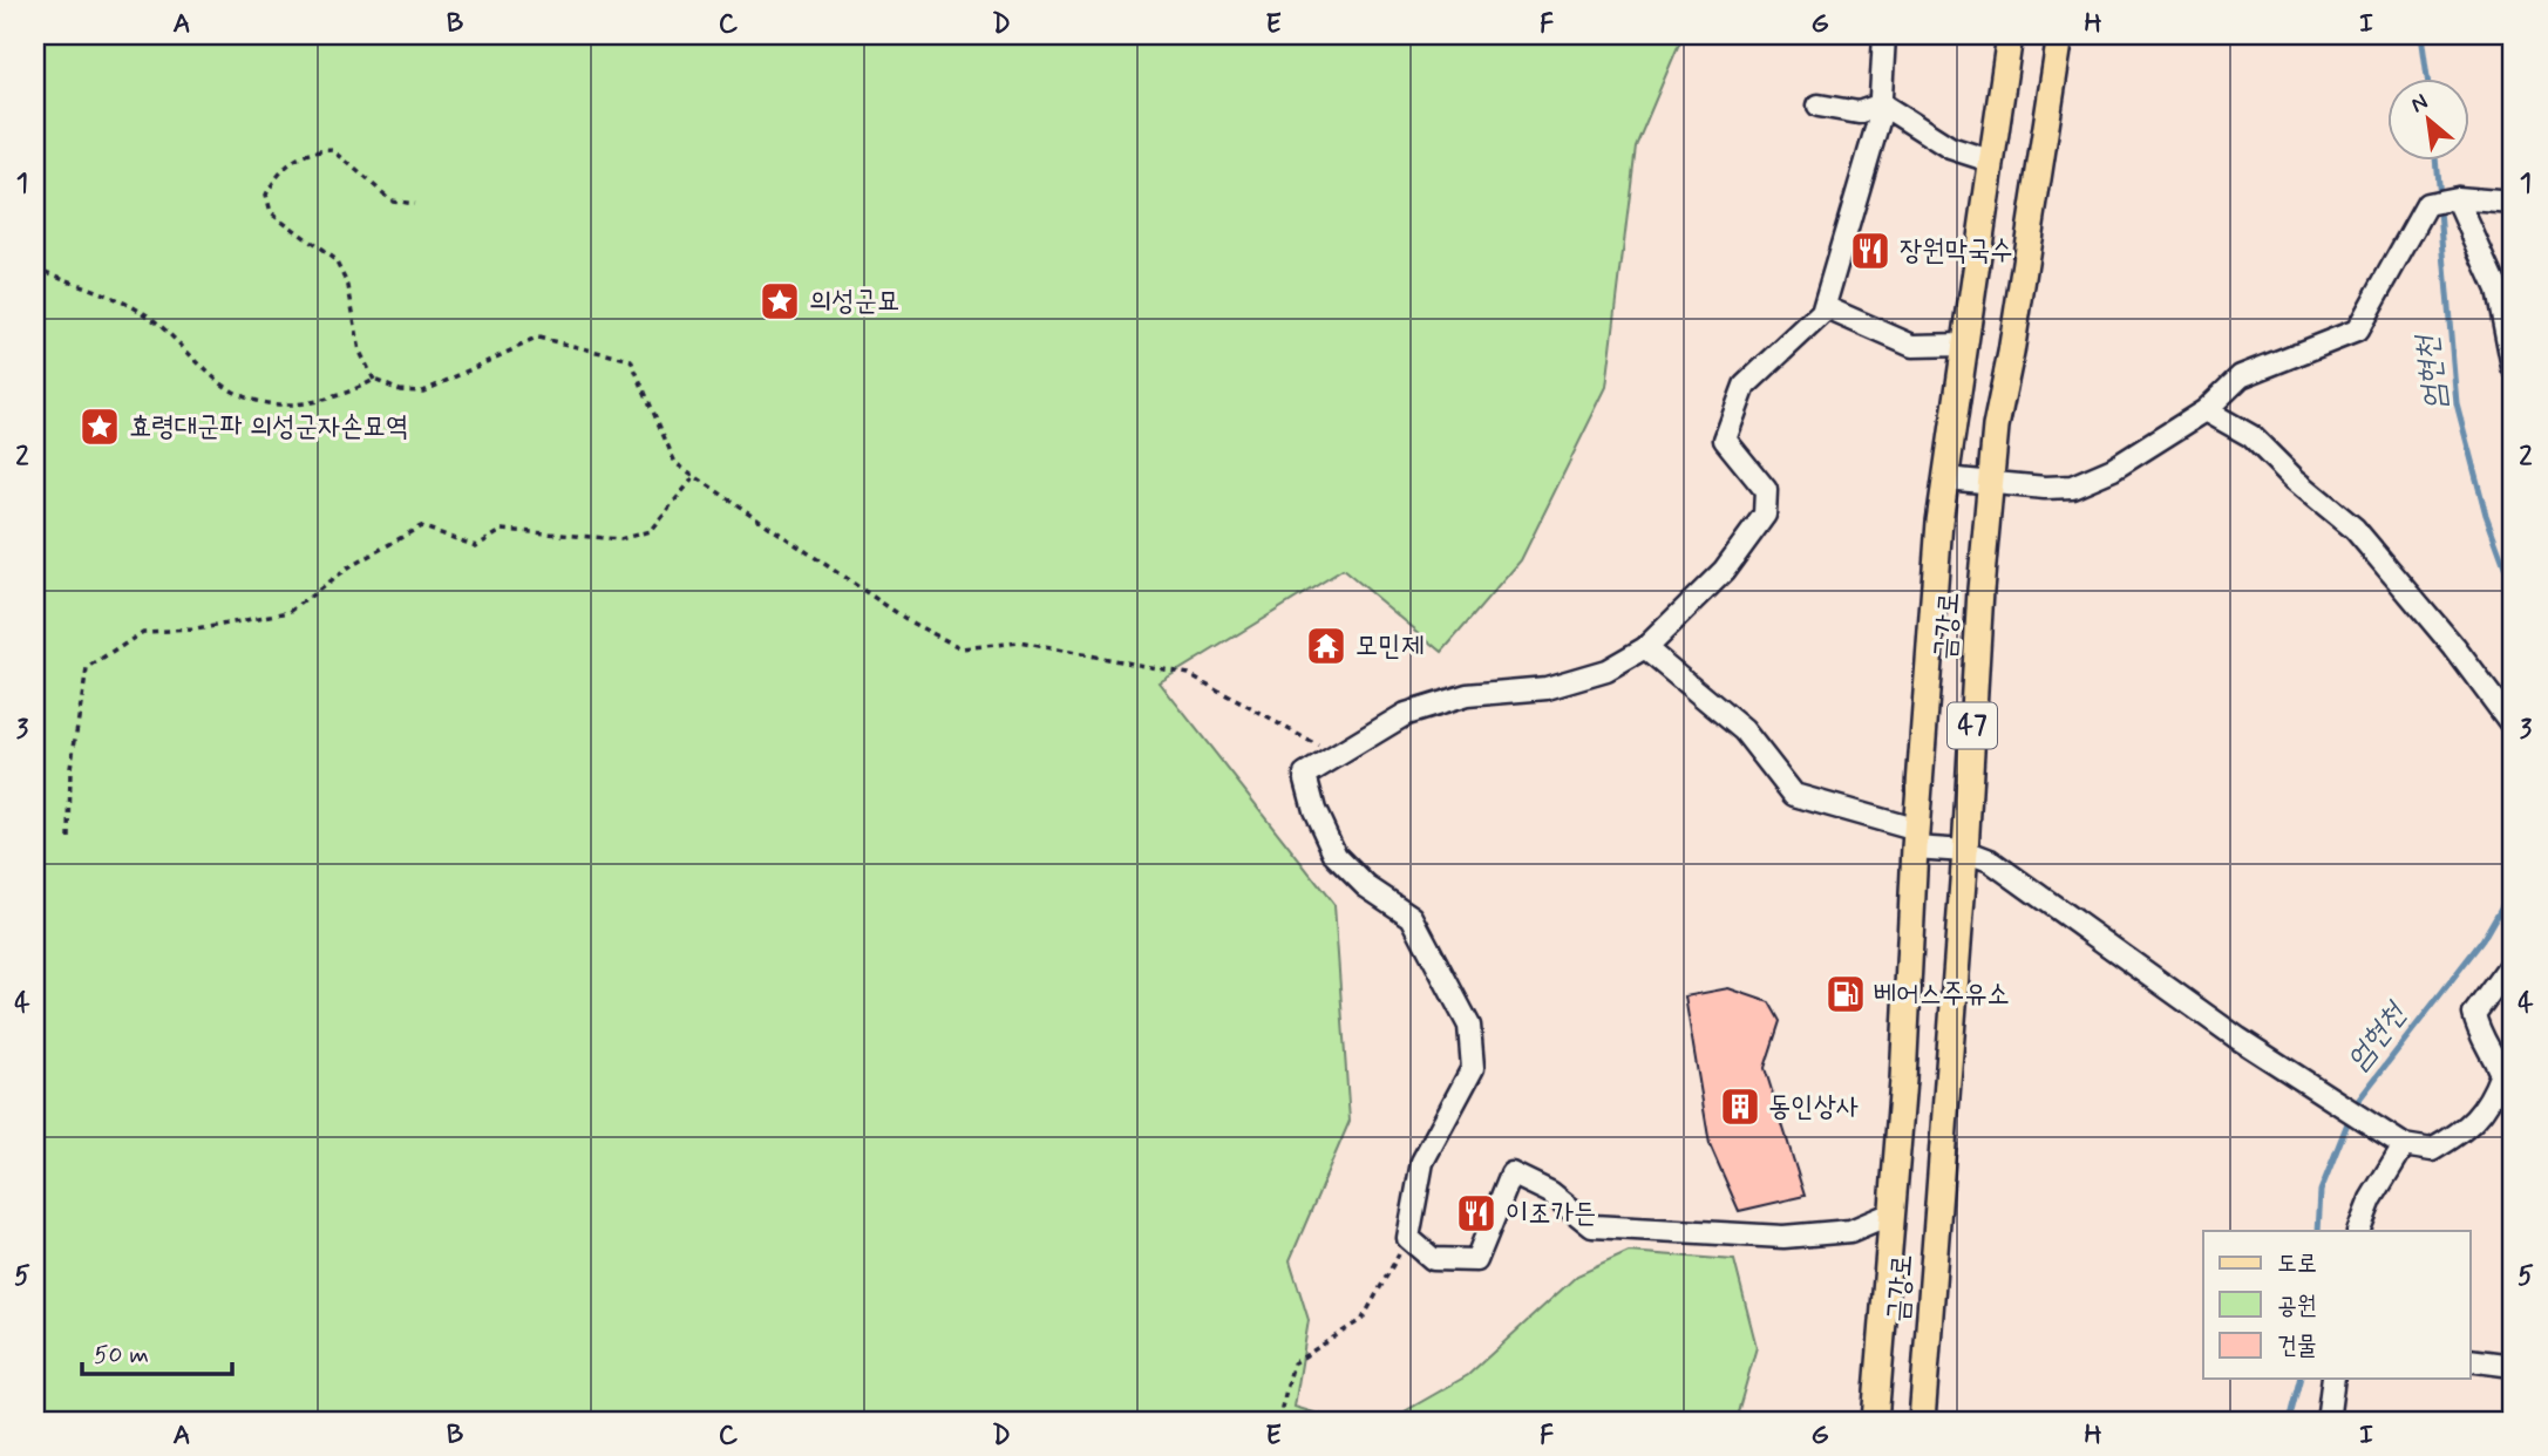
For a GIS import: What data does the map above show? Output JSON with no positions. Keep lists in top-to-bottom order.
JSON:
{
  "streets": {
    "main road": ["금강로", "47"]
  },
  "water": ["엄현천"],
  "places": {
    "restaurant": ["장원막국수", "이조가든"],
    "place": ["의성군묘", "효령대군파 의성군자손묘역"],
    "temple": ["모민제"],
    "fuel station": ["베어스주유소"],
    "building": ["동인상사"]
  },
  "legend": ["도로", "공원", "건물"],
  "scale_bar": "50 m",
  "north": "top left",
  "grid": {
    "columns": [
      "A",
      "B",
      "C",
      "D",
      "E",
      "F",
      "G",
      "H",
      "I"
    ],
    "rows": [
      "1",
      "2",
      "3",
      "4",
      "5"
    ]
  }
}
